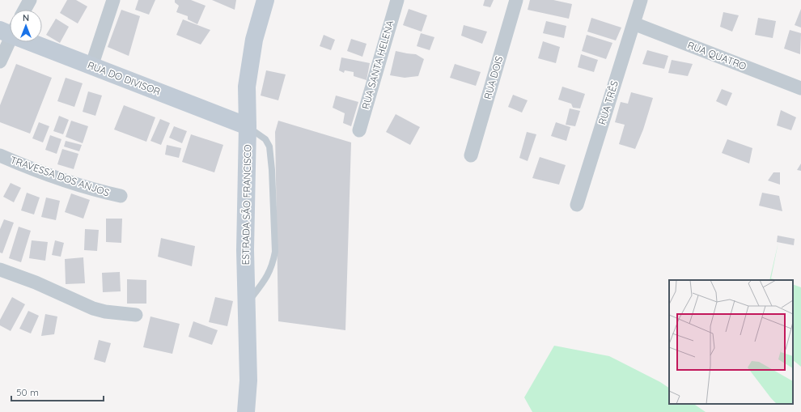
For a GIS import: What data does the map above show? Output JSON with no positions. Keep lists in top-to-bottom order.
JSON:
{
  "streets": {
    "street": [
      "RUA QUATRO",
      "RUA SANTA HELENA",
      "RUA DOIS",
      "RUA DO DIVISOR",
      "RUA TRÊS",
      "TRAVESSA DOS ANJOS",
      "ESTRADA SÃO FRANCISCO"
    ]
  },
  "crossings": [
    ["RUA QUATRO", "RUA TRÊS"],
    ["RUA DO DIVISOR", "ESTRADA SÃO FRANCISCO"]
  ],
  "scale_bar": "50 m",
  "north": "top"
}
